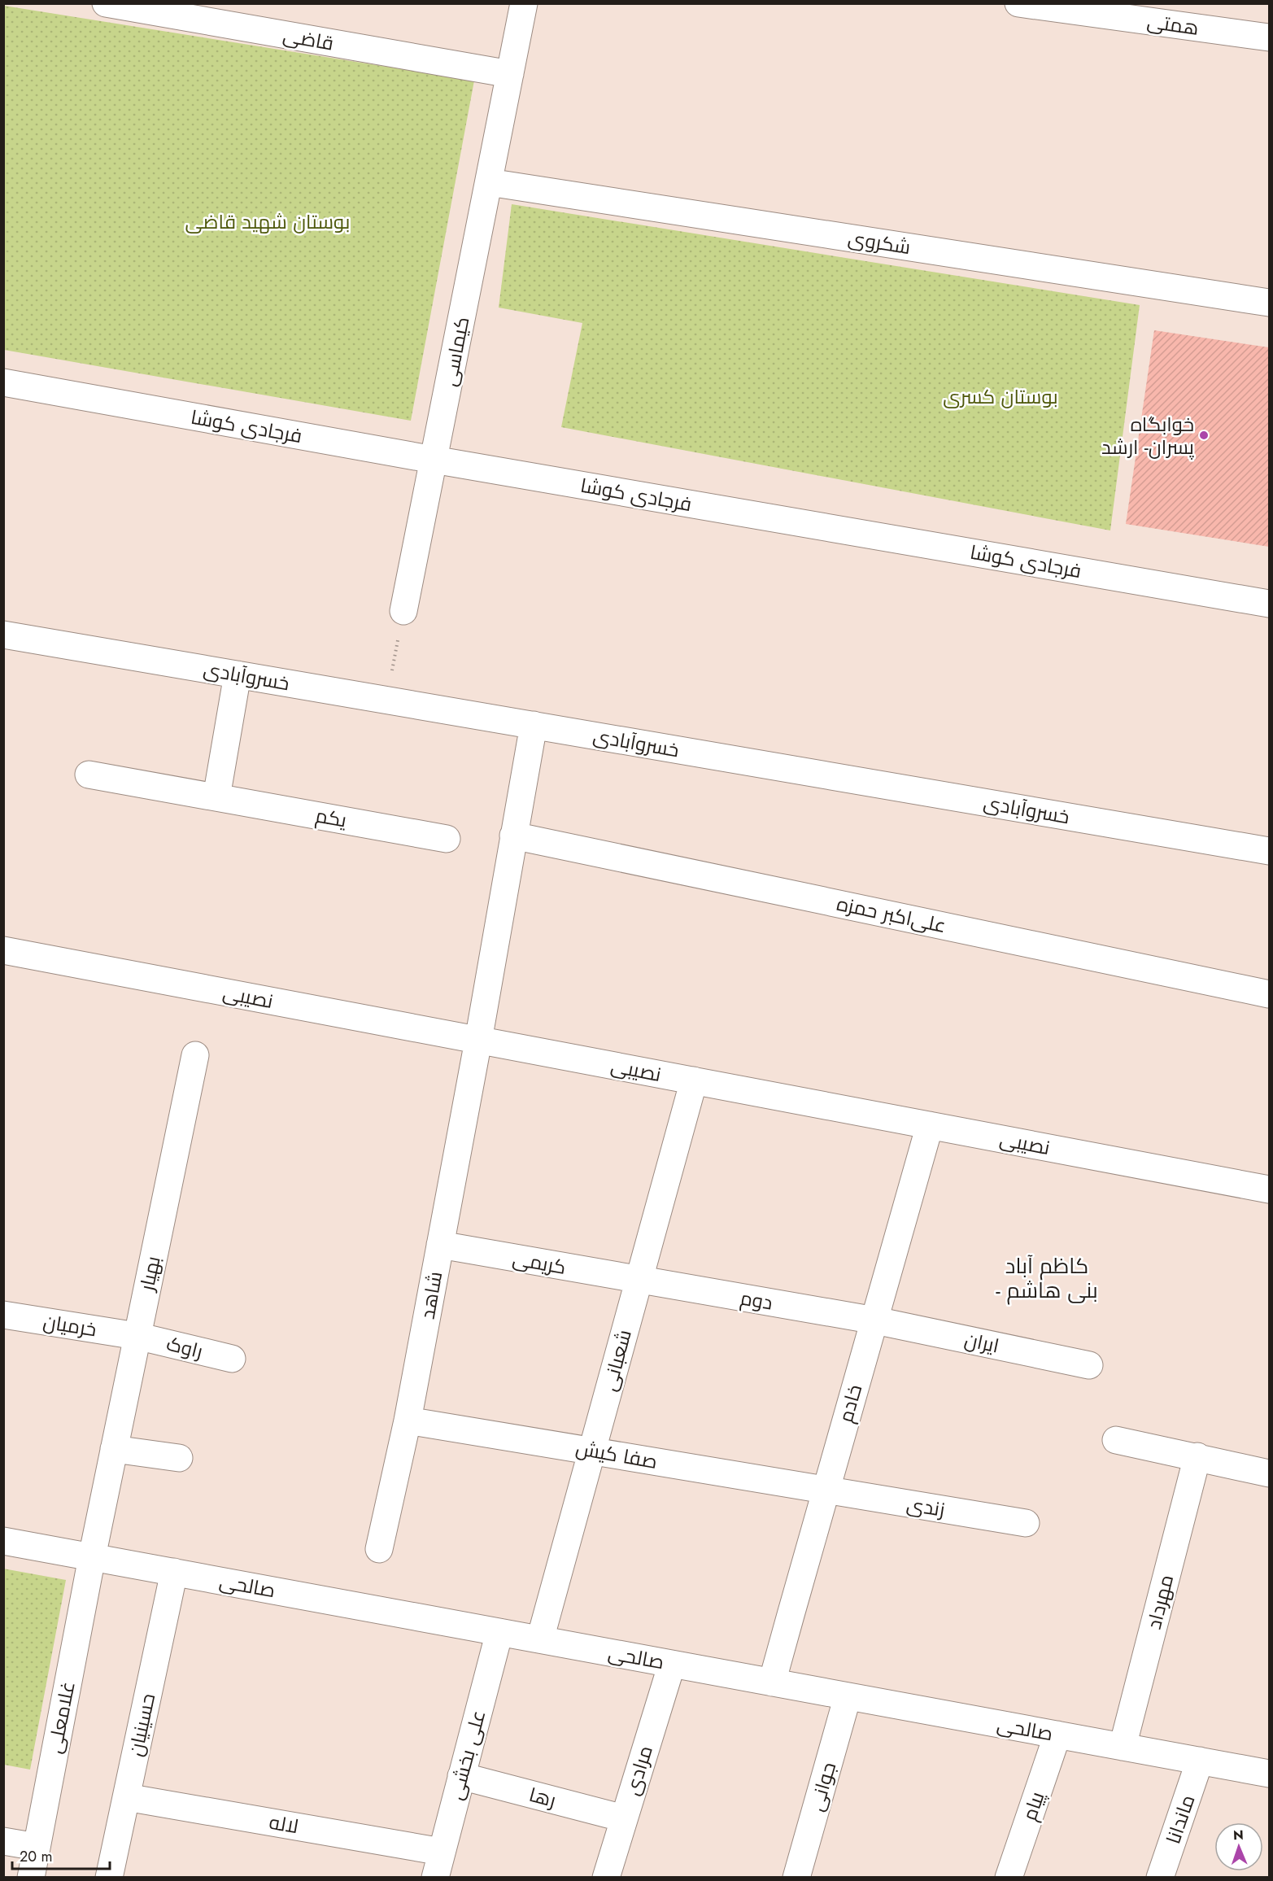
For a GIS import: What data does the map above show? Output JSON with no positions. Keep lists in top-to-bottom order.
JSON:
{
  "streets": {
    "street": [
      "همتی",
      "قاضی",
      "شکروی",
      "کیماسی",
      "فرجادی کوشا",
      "خسروآبادی",
      "یکم",
      "علی‌اکبر حمزه",
      "نصیبی",
      "کریمی",
      "بهیار",
      "شاهد",
      "دوم",
      "خرمیان",
      "ایران",
      "راوک",
      "شعبانی",
      "خادم",
      "صفا کیش",
      "زندی",
      "صالحی",
      "مهرداد",
      "غلامعلی",
      "حسینیان",
      "علی بخشی",
      "مرادی",
      "جوانی",
      "رها",
      "پیام",
      "ماندانا",
      "لاله"
    ]
  },
  "crossings": [
    ["قاضی", "کیماسی"],
    ["شکروی", "کیماسی"],
    ["کیماسی", "فرجادی کوشا"],
    ["خسروآبادی", "شاهد"],
    ["علی‌اکبر حمزه", "شاهد"],
    ["نصیبی", "شاهد"],
    ["نصیبی", "شعبانی"],
    ["نصیبی", "خادم"],
    ["کریمی", "شاهد"],
    ["کریمی", "دوم"],
    ["کریمی", "شعبانی"],
    ["بهیار", "خرمیان"],
    ["بهیار", "راوک"],
    ["بهیار", "صالحی"],
    ["بهیار", "غلامعلی"],
    ["شاهد", "صفا کیش"],
    ["دوم", "ایران"],
    ["دوم", "شعبانی"],
    ["دوم", "خادم"],
    ["خرمیان", "راوک"],
    ["ایران", "خادم"],
    ["شعبانی", "صفا کیش"],
    ["شعبانی", "صالحی"],
    ["خادم", "صفا کیش"],
    ["خادم", "زندی"],
    ["خادم", "صالحی"],
    ["صفا کیش", "زندی"],
    ["صالحی", "مهرداد"],
    ["صالحی", "غلامعلی"],
    ["صالحی", "حسینیان"],
    ["صالحی", "علی بخشی"],
    ["صالحی", "مرادی"],
    ["صالحی", "جوانی"],
    ["صالحی", "پیام"],
    ["صالحی", "ماندانا"],
    ["حسینیان", "لاله"],
    ["علی بخشی", "رها"],
    ["علی بخشی", "لاله"],
    ["مرادی", "رها"]
  ],
  "districts": ["کاظم آباد - بنی هاشم"],
  "parks": ["بوستان شهید قاضی", "بوستان کسری"],
  "places": ["خوابگاه پسران- ارشد"],
  "scale_bar": "20 m",
  "north": "top"
}
